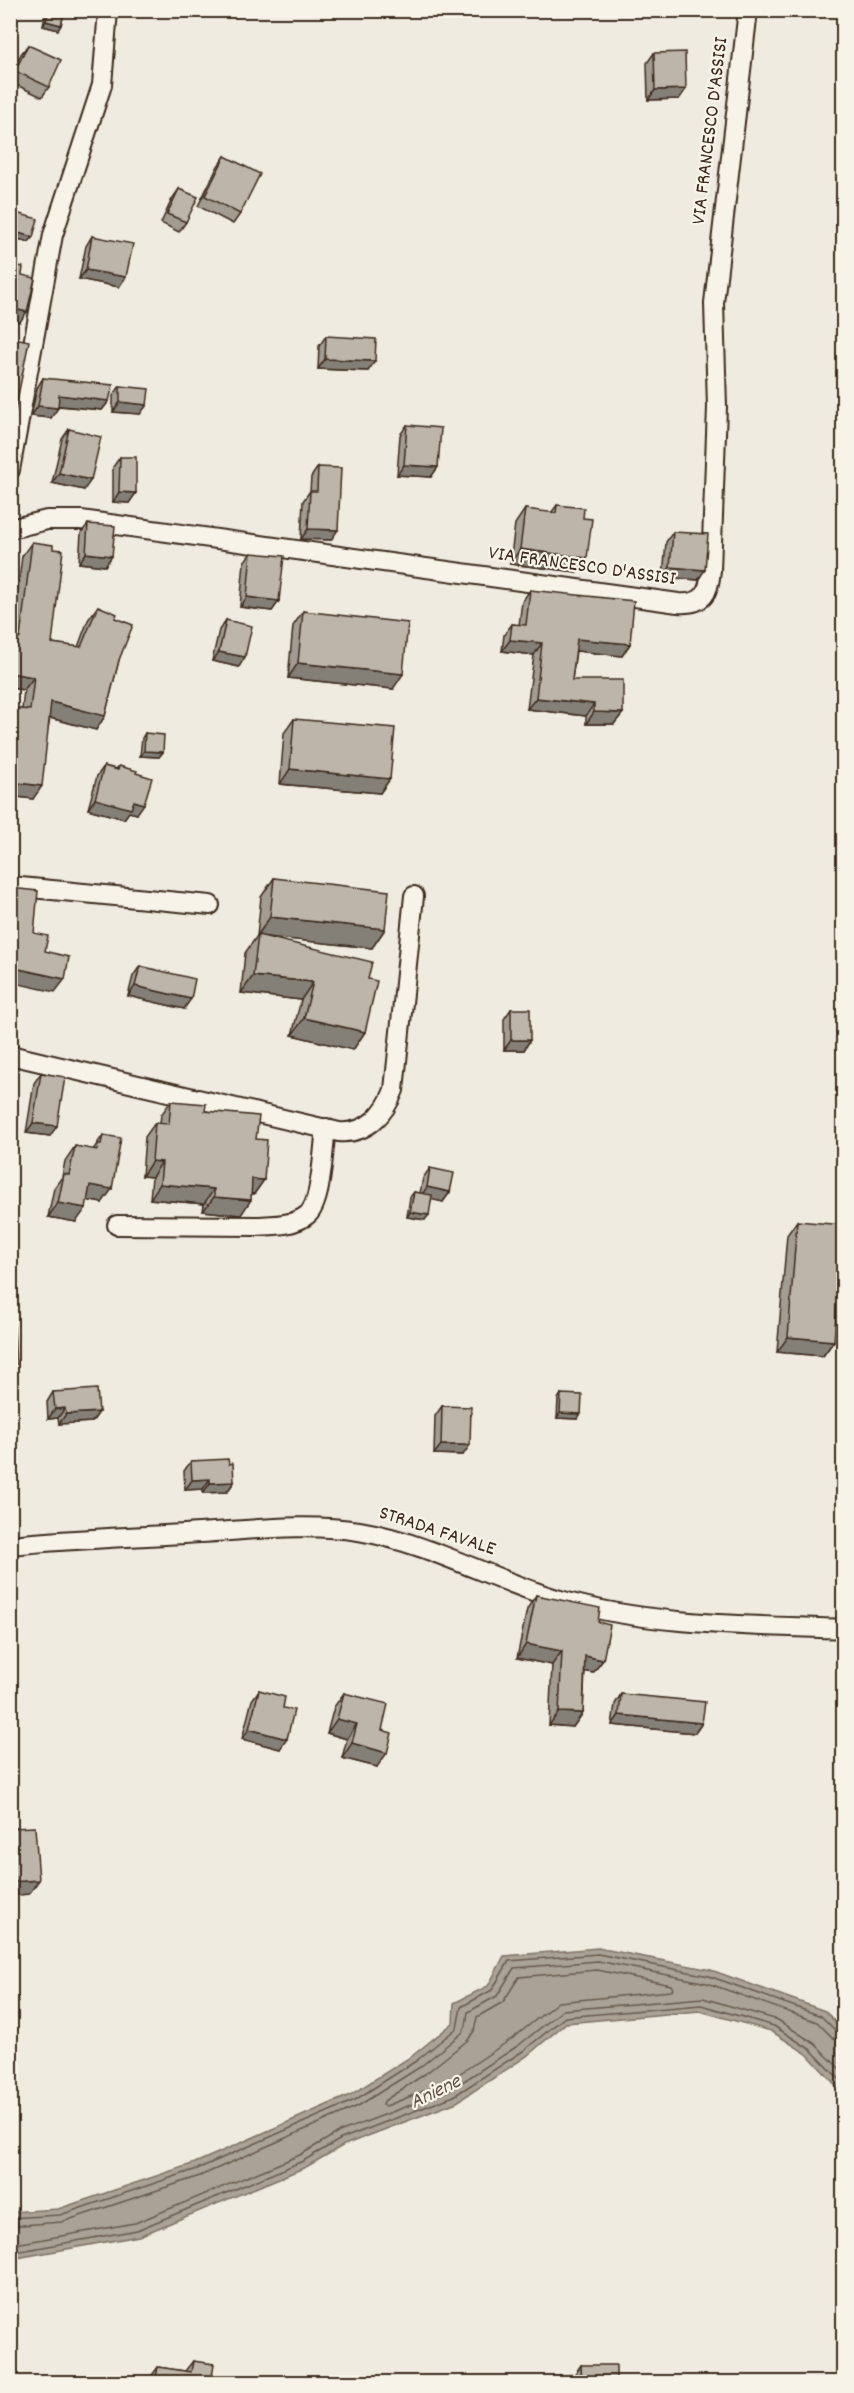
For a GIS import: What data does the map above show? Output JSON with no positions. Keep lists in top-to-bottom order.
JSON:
{
  "streets": {
    "street": ["VIA FRANCESCO D'ASSISI", "STRADA FAVALE"]
  },
  "water": ["Aniene"]
}
